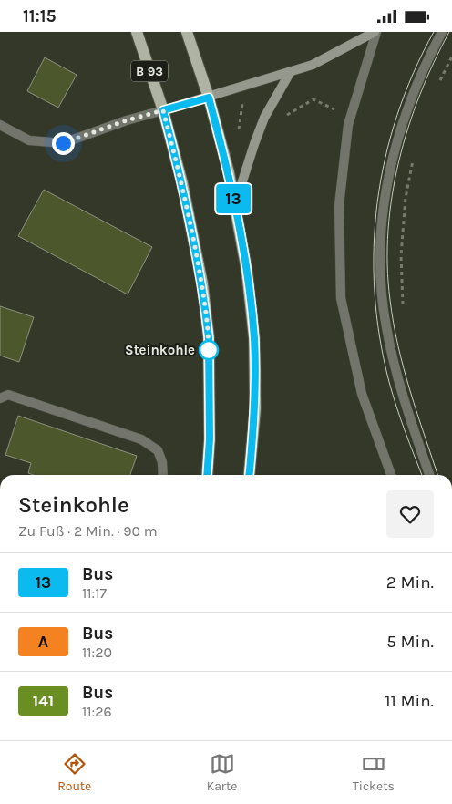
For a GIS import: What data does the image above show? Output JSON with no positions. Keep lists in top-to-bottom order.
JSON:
{
  "streets": {
    "main road": ["B 93"]
  },
  "places": ["Steinkohle"],
  "lines": ["bus line 13"],
  "page": {
    "status": "11:15",
    "on_map": "13",
    "heading": ["Steinkohle", "Zu Fuß · 2 Min. · 90 m"],
    "list": [
      {
        "mark": "13",
        "name": "Bus",
        "note": "11:17",
        "value": "2 Min."
      },
      {
        "mark": "A",
        "name": "Bus",
        "note": "11:20",
        "value": "5 Min."
      },
      {
        "mark": "141",
        "name": "Bus",
        "note": "11:26",
        "value": "11 Min."
      }
    ],
    "tabs": ["Route", "Karte", "Tickets"]
  }
}
